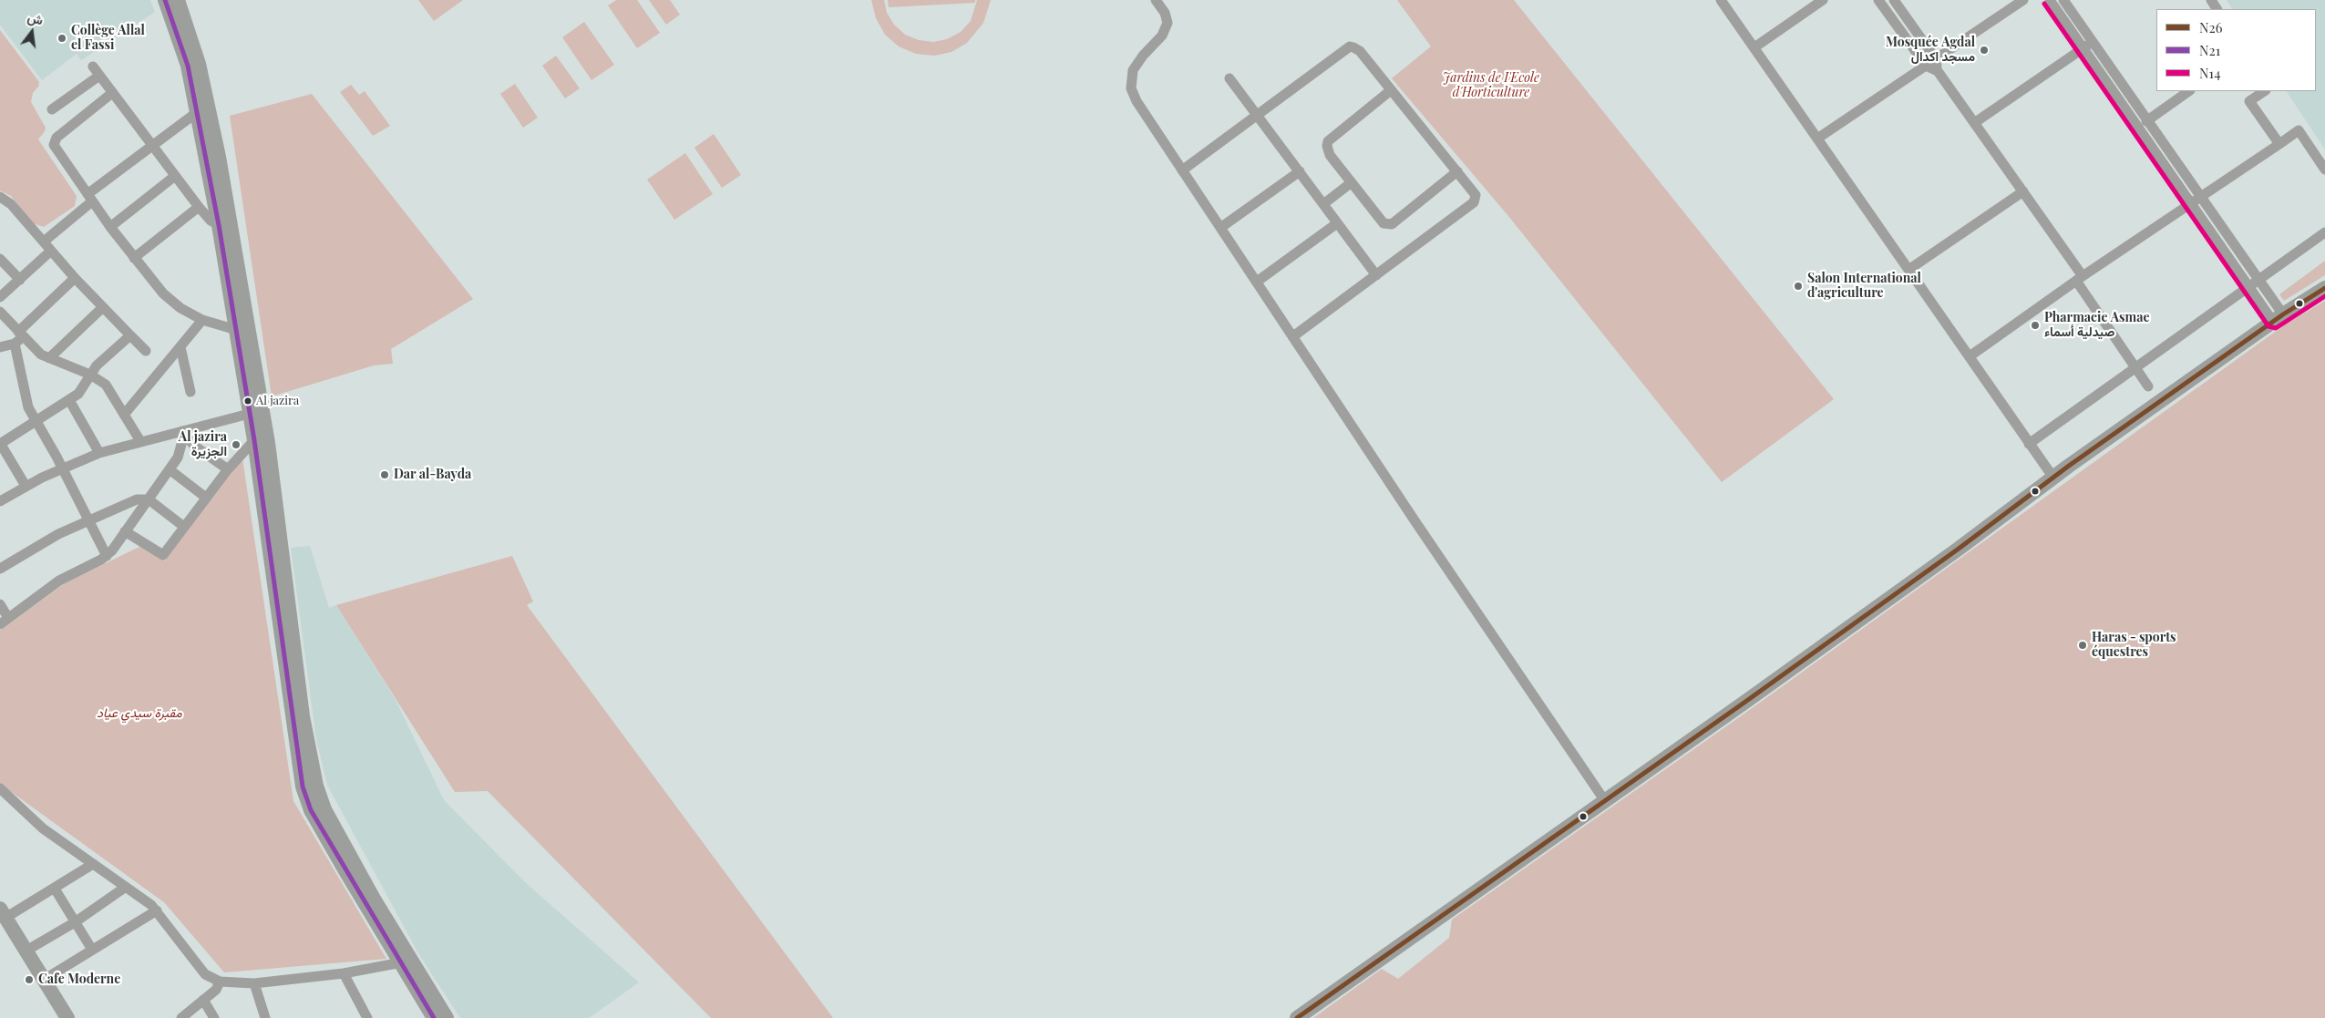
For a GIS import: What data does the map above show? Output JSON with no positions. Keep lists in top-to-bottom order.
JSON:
{
  "parks": ["Jardins de I'Ecole d'Horticulture", "مقبرة سيدي عياد"],
  "places": [
    "Collège Allal el Fassi",
    "Mosquée Agdal مسجد اكدال",
    "Salon International d'agriculture",
    "Pharmacie Asmae صيدلية أسماء",
    "Al jazira",
    "Al jazira الجزيرة",
    "Dar al-Bayda",
    "Haras - sports équestres",
    "Cafe Moderne"
  ],
  "lines": ["transit line N21", "transit line N14", "transit line N26"],
  "legend": ["N26", "N21", "N14"],
  "north": "top"
}
